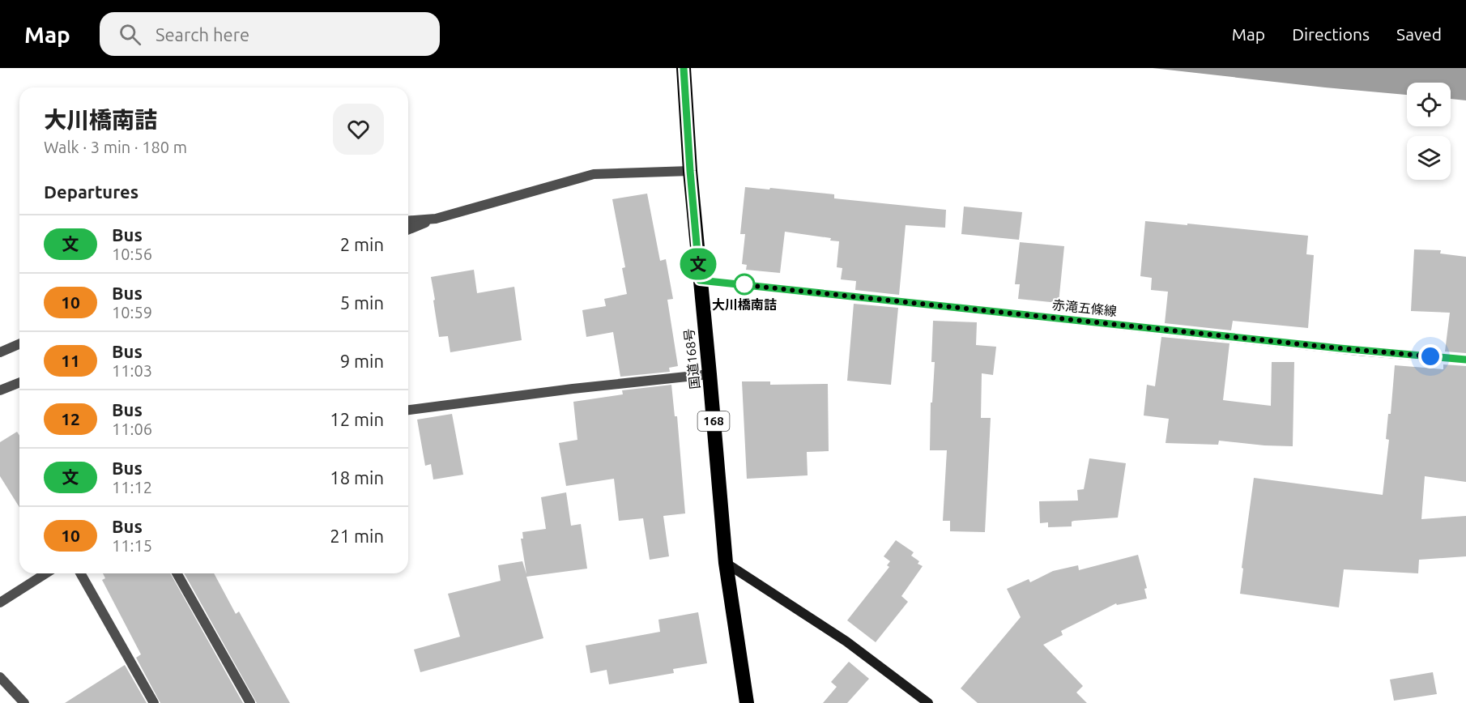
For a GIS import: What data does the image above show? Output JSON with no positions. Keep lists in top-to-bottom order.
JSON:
{
  "streets": {
    "highway": ["国道168号", "168"],
    "main road": ["赤滝五條線"]
  },
  "crossings": [
    ["赤滝五條線", "国道168号"]
  ],
  "places": ["大川橋南詰"],
  "lines": ["bus line 文"],
  "page": {
    "header": "Map",
    "search": "Search here",
    "nav": ["Map", "Directions", "Saved"],
    "on_map": "文",
    "heading": [
      ["大川橋南詰", "Walk · 3 min · 180 m"],
      "Departures"
    ],
    "list": [
      {
        "mark": "文",
        "name": "Bus",
        "note": "10:56",
        "value": "2 min"
      },
      {
        "mark": "10",
        "name": "Bus",
        "note": "10:59",
        "value": "5 min"
      },
      {
        "mark": "11",
        "name": "Bus",
        "note": "11:03",
        "value": "9 min"
      },
      {
        "mark": "12",
        "name": "Bus",
        "note": "11:06",
        "value": "12 min"
      },
      {
        "mark": "文",
        "name": "Bus",
        "note": "11:12",
        "value": "18 min"
      },
      {
        "mark": "10",
        "name": "Bus",
        "note": "11:15",
        "value": "21 min"
      }
    ]
  }
}
